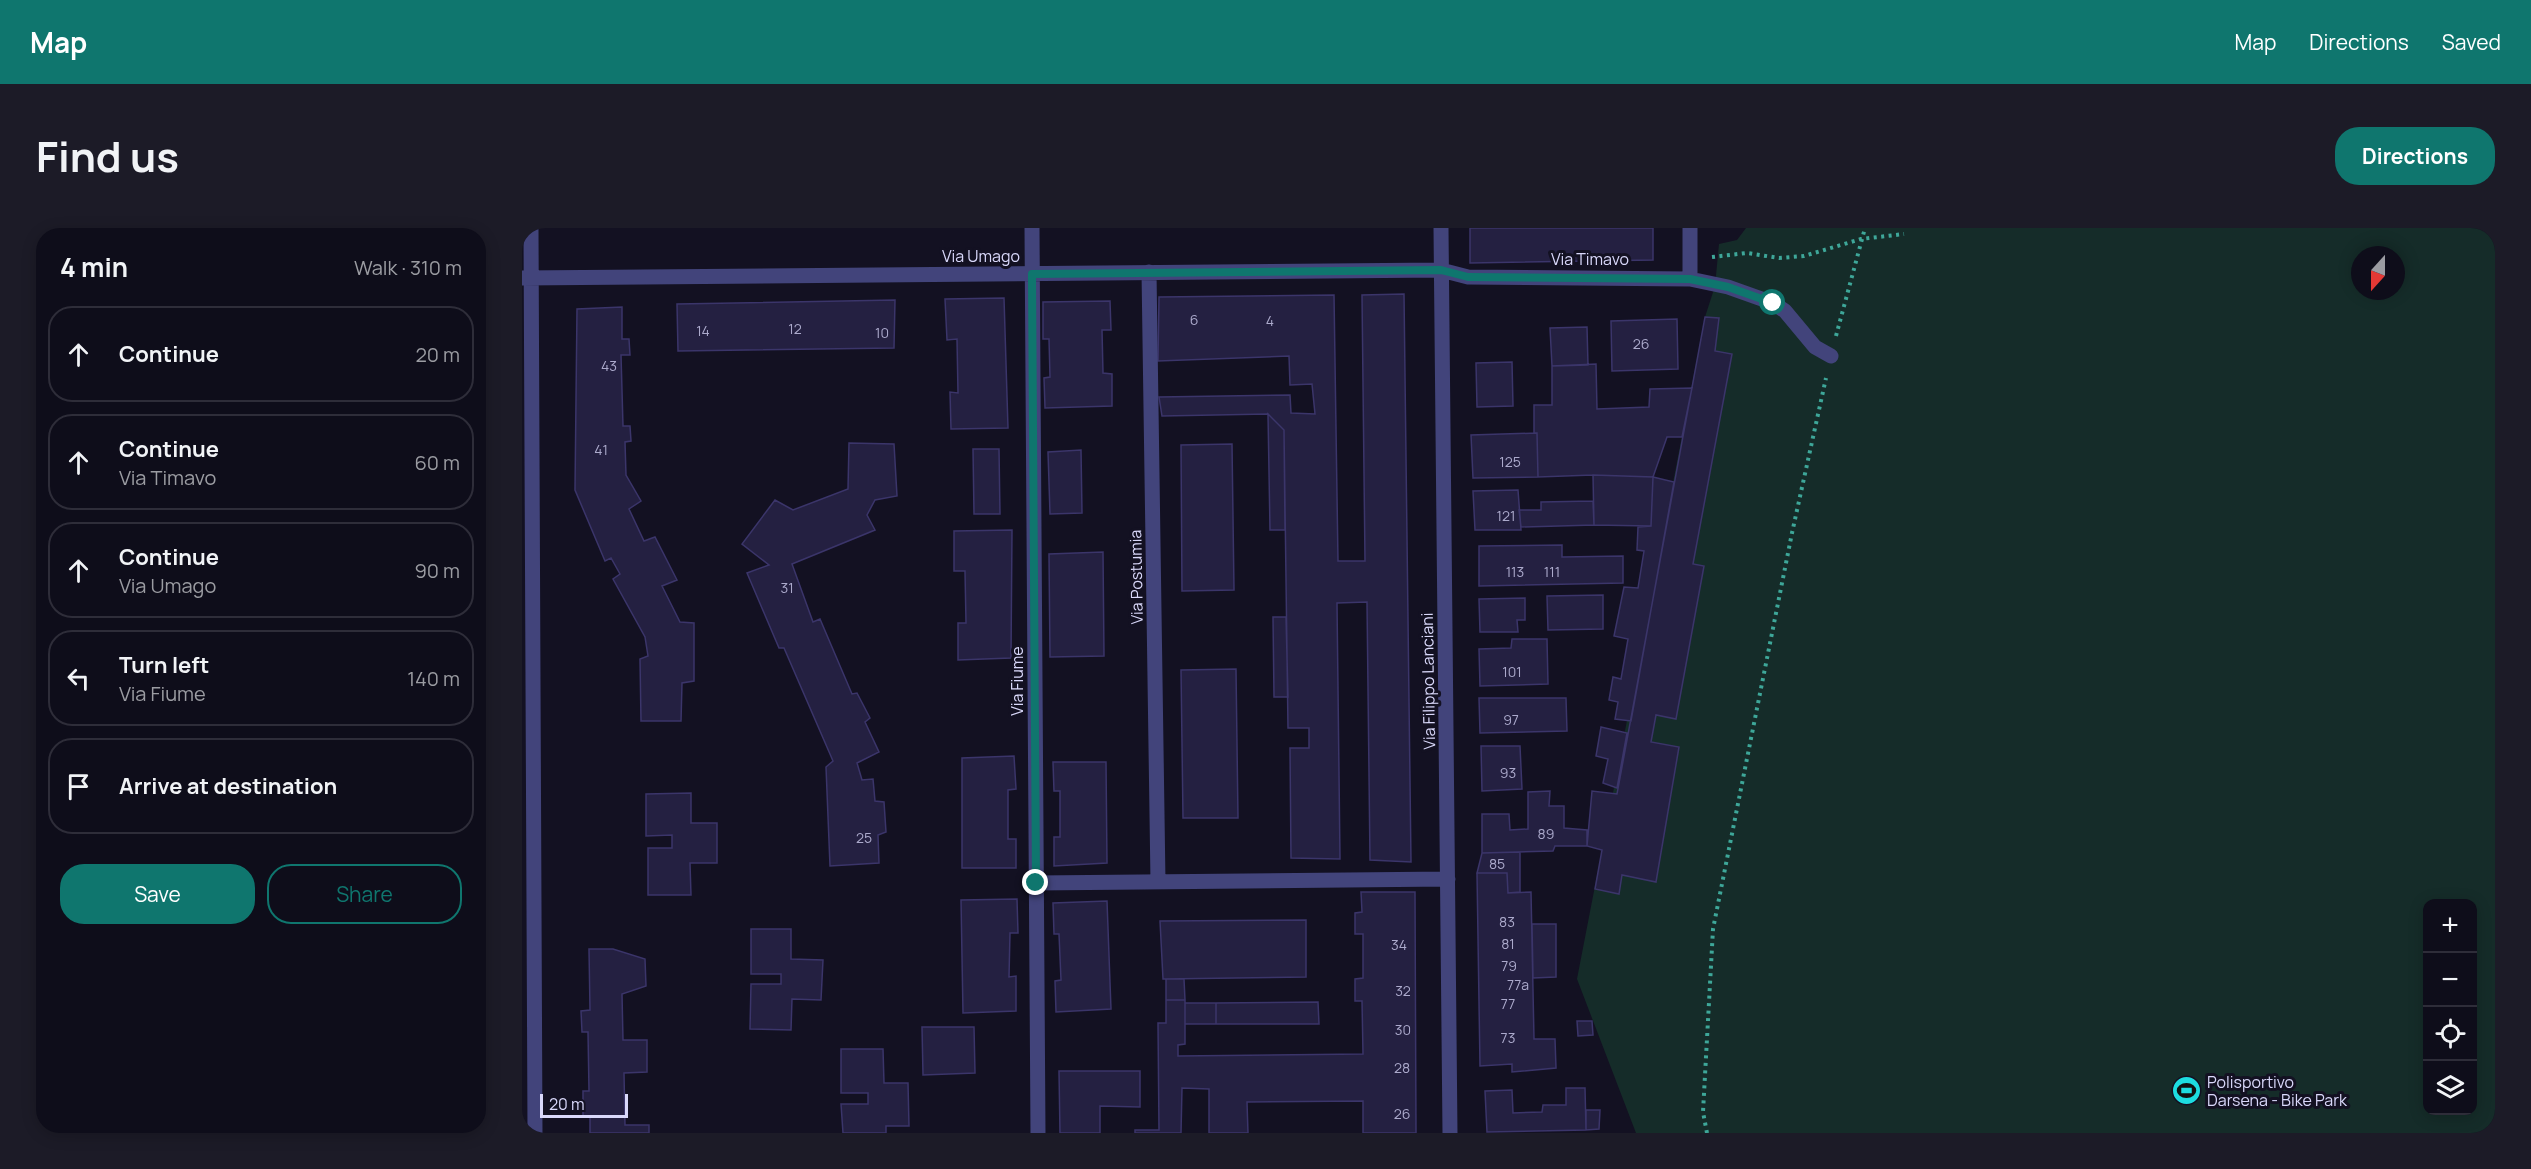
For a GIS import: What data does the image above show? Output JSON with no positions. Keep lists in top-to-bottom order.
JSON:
{
  "streets": {
    "street": [
      "Via Umago",
      "Via Timavo",
      "Via Postumia",
      "Via Fiume",
      "Via Filippo Lanciani"
    ]
  },
  "crossings": [
    ["Via Umago", "Via Timavo"],
    ["Via Umago", "Via Postumia"],
    ["Via Umago", "Via Fiume"],
    ["Via Umago", "Via Filippo Lanciani"],
    ["Via Timavo", "Via Filippo Lanciani"]
  ],
  "places": {
    "sports": ["Polisportivo Darsena - Bike Park"]
  },
  "house_numbers": [
    "6",
    "4",
    "12",
    "14",
    "10",
    "26",
    "43",
    "41",
    "125",
    "121",
    "113",
    "111",
    "31",
    "101",
    "97",
    "93",
    "89",
    "25",
    "85",
    "83",
    "81",
    "34",
    "79",
    "77a",
    "32",
    "77",
    "30",
    "73",
    "28",
    "26"
  ],
  "scale_bar": "20 m",
  "north": "bottom",
  "page": {
    "header": "Map",
    "nav": ["Map", "Directions", "Saved"],
    "title": "Find us",
    "buttons": [
      "Directions",
      ["Save", "Share"]
    ],
    "heading": ["4 min", "Walk · 310 m"],
    "list": [
      ["Continue", "20 m"],
      ["Continue", "Via Timavo", "60 m"],
      ["Continue", "Via Umago", "90 m"],
      ["Turn left", "Via Fiume", "140 m"],
      "Arrive at destination"
    ],
    "map_buttons": ["+", "−"],
    "scale": "20 m"
  }
}
